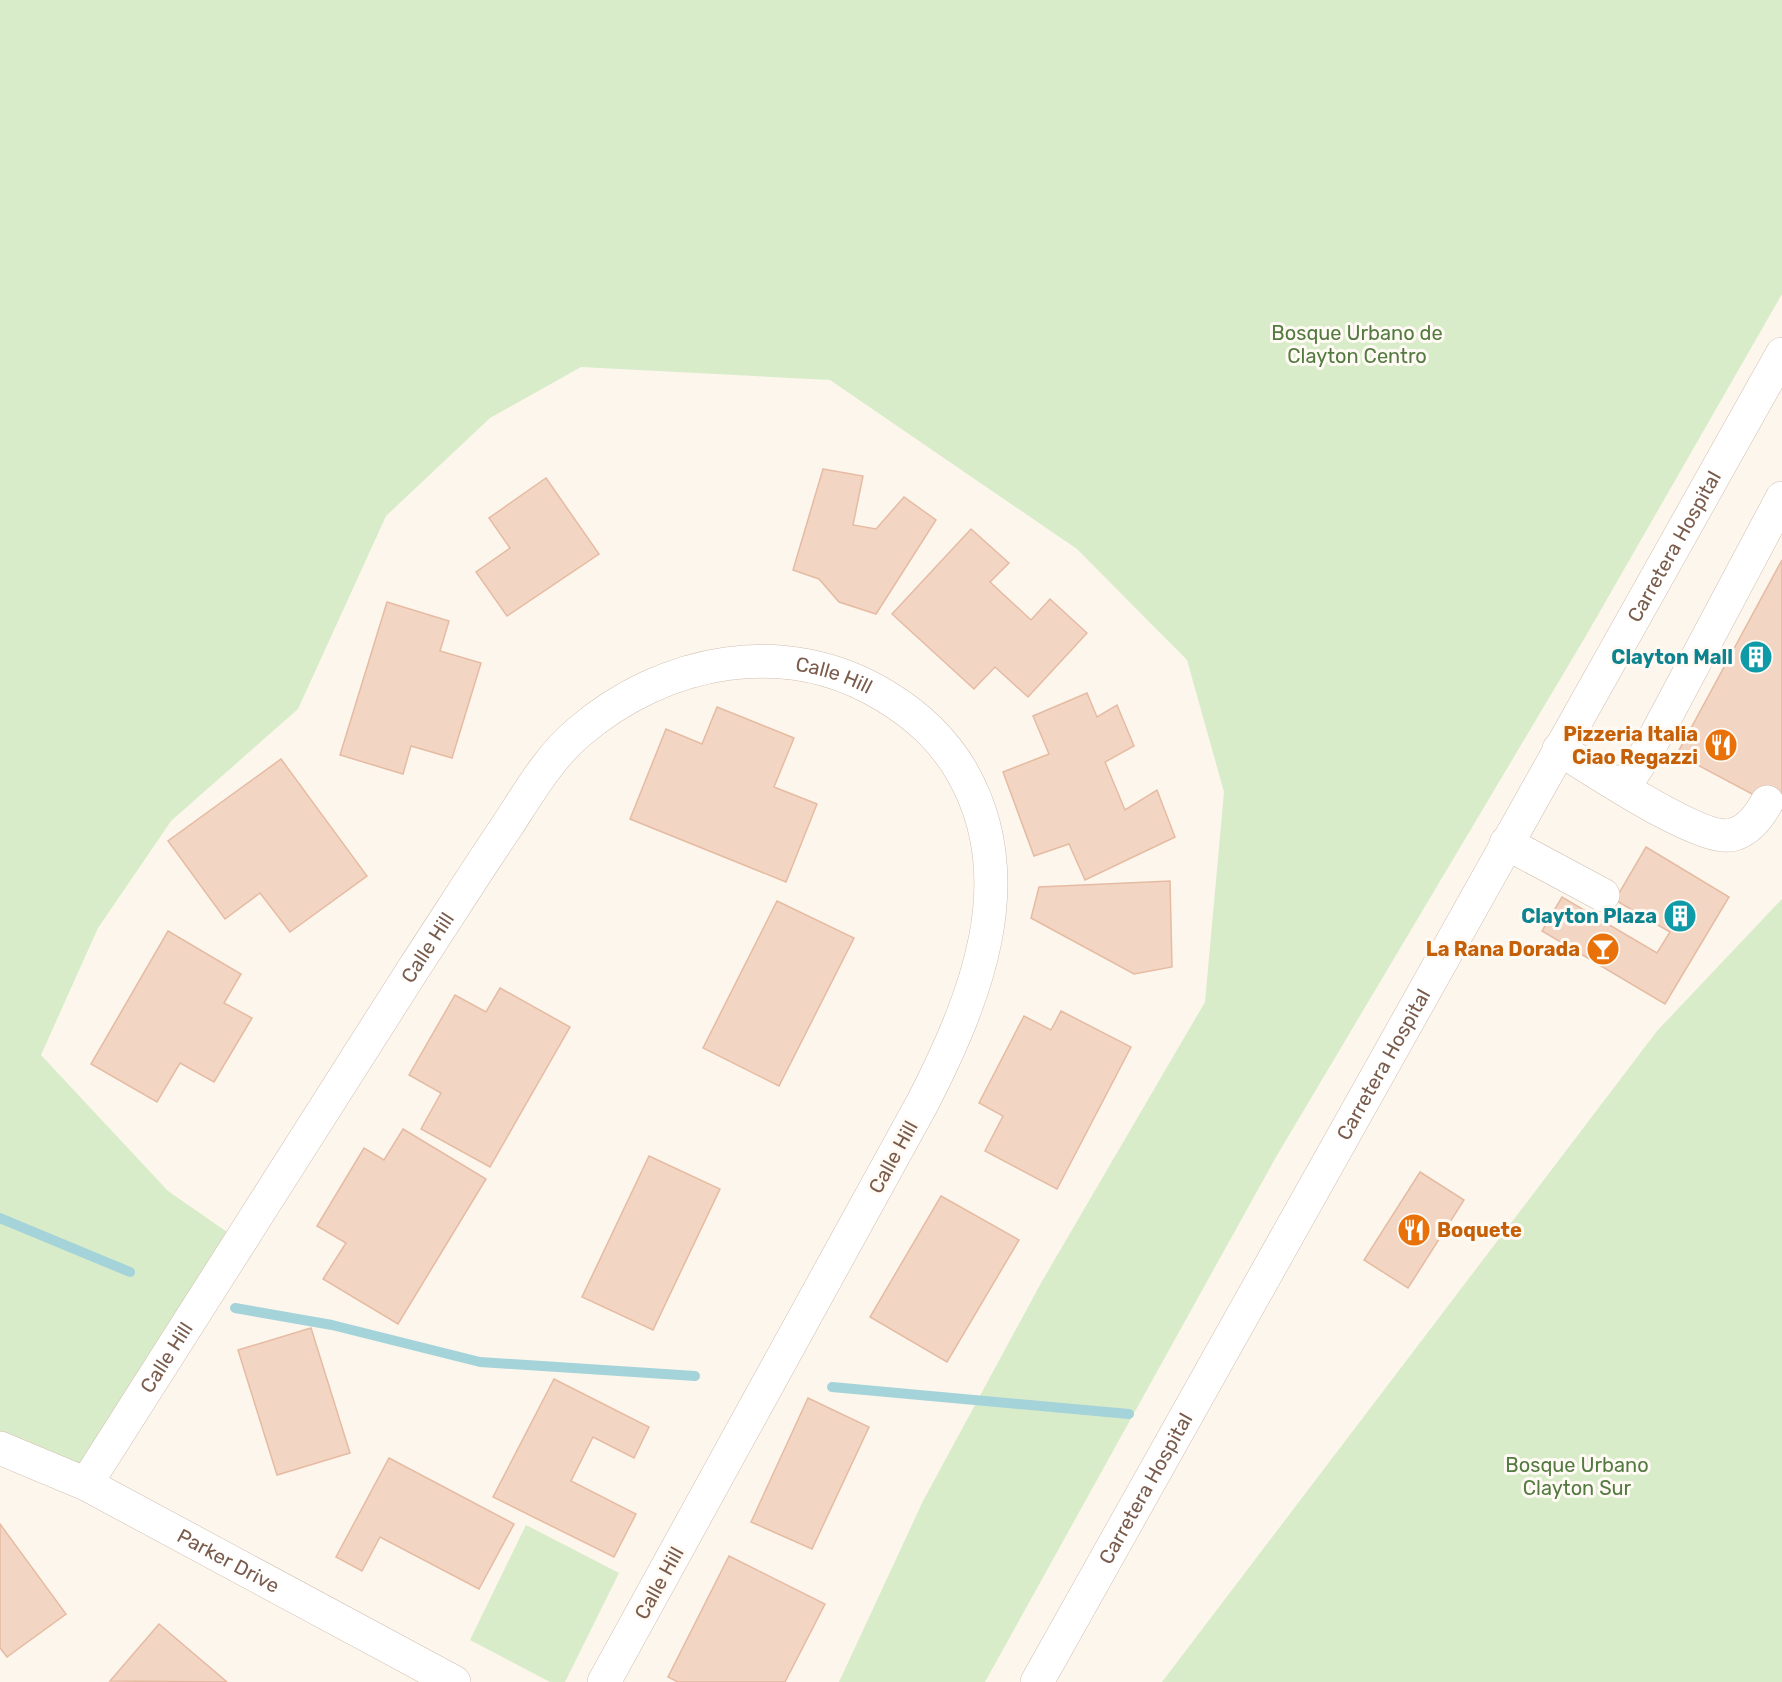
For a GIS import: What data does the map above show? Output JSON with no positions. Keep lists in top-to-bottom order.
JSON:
{
  "streets": {
    "street": ["Carretera Hospital", "Calle Hill", "Parker Drive"]
  },
  "crossings": [
    ["Calle Hill", "Parker Drive"]
  ],
  "parks": ["Bosque Urbano de Clayton Centro", "Bosque Urbano Clayton Sur"],
  "places": {
    "building": ["Clayton Mall", "Clayton Plaza"],
    "restaurant": ["Pizzeria Italia Ciao Regazzi", "Boquete"],
    "bar": ["La Rana Dorada"]
  }
}
